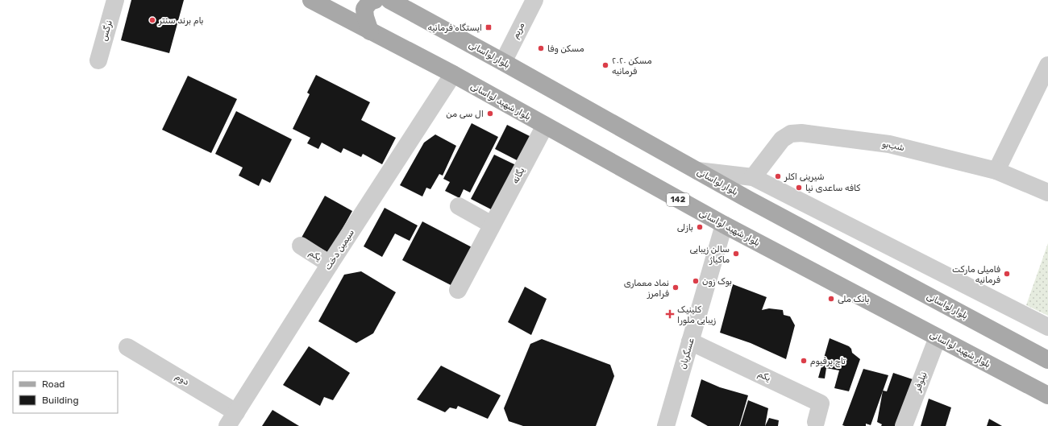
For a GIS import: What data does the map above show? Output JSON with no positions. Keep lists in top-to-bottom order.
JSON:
{
  "streets": {
    "main road": ["بلوار لواسانی", "بلوار شهید لواسانی", "142"],
    "street": [
      "نرگس",
      "مریم",
      "شب‌بو",
      "یگانه",
      "سیمین دخت",
      "یکم",
      "عسگریان",
      "دوم",
      "نیلوفر"
    ]
  },
  "crossings": [
    ["مریم", "بلوار لواسانی"],
    ["بلوار شهید لواسانی", "یگانه"],
    ["بلوار شهید لواسانی", "سیمین دخت"],
    ["بلوار شهید لواسانی", "عسگریان"],
    ["بلوار شهید لواسانی", "نیلوفر"],
    ["سیمین دخت", "یکم"],
    ["سیمین دخت", "دوم"],
    ["یکم", "عسگریان"]
  ],
  "places": {
    "other": [
      "بام برند سنتر",
      "مسکن وفا",
      "مسکن ۲۰۲۰ فرمانیه",
      "ال سی من",
      "شیرینی اکلر",
      "کافه ساعدی نیا",
      "بازلی",
      "سالن زیبایی ماکیاژ",
      "فامیلی مارکت فرمانیه",
      "بوک زون",
      "نماد معماری فرامرز",
      "بانک ملی",
      "تاچ پرفيوم"
    ],
    "transit": ["ایستگاه فرمانیه"],
    "health": ["کلینیک زیبایی ملورا"]
  },
  "legend": ["Road", "Building"]
}
